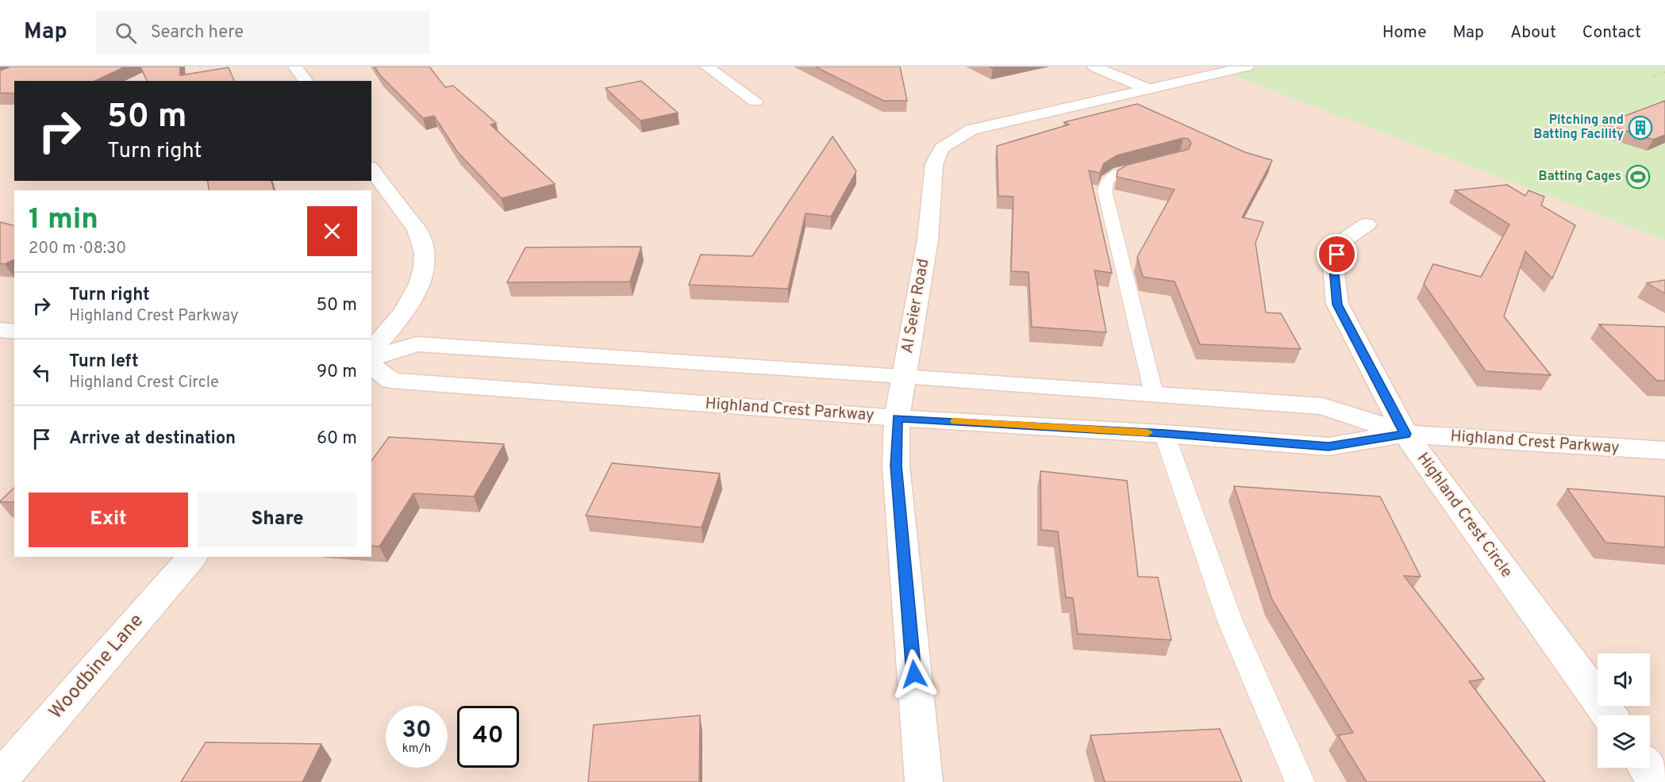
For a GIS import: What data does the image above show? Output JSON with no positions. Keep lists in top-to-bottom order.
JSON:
{
  "streets": {
    "street": [
      "Al Seier Road",
      "Highland Crest Parkway",
      "Highland Crest Circle",
      "Woodbine Lane"
    ]
  },
  "crossings": [
    ["Al Seier Road", "Highland Crest Parkway"],
    ["Highland Crest Parkway", "Highland Crest Circle"]
  ],
  "places": {
    "building": ["Pitching and Batting Facility"],
    "sports": ["Batting Cages"]
  },
  "page": {
    "header": "Map",
    "search": "Search here",
    "nav": [
      "Home",
      "Map",
      "About",
      "Contact"
    ],
    "turn": ["50 m", "Turn right"],
    "heading": ["1 min", "200 m · 08:30"],
    "list": [
      {
        "name": "Turn right",
        "note": "Highland Crest Parkway",
        "value": "50 m"
      },
      {
        "name": "Turn left",
        "note": "Highland Crest Circle",
        "value": "90 m"
      },
      {
        "name": "Arrive at destination",
        "value": "60 m"
      }
    ],
    "buttons": ["Exit", "Share"],
    "speed": "30 km/h",
    "limit": "40"
  }
}
